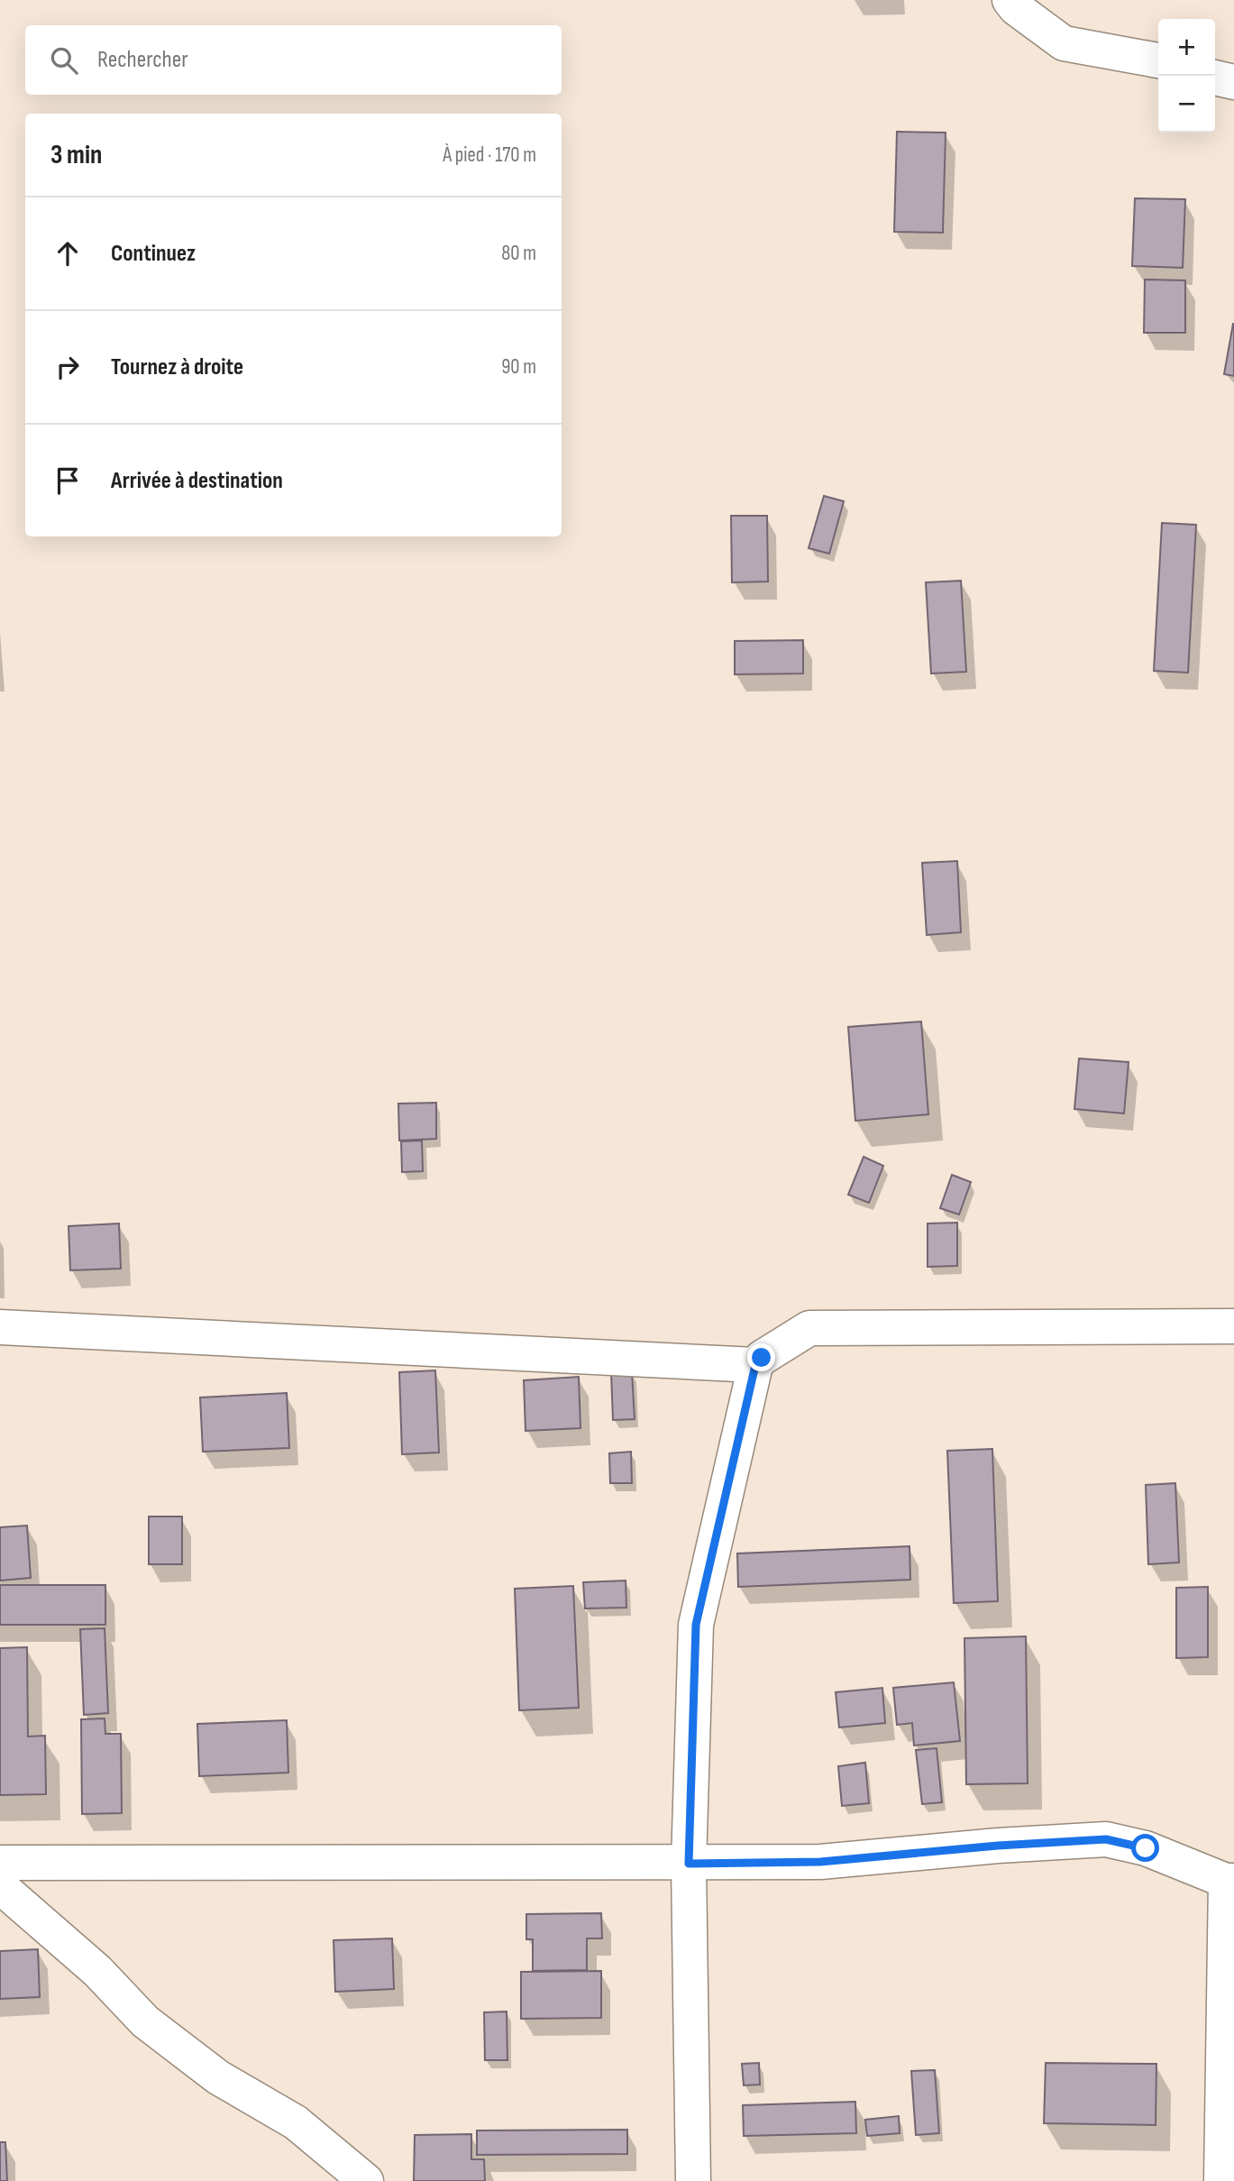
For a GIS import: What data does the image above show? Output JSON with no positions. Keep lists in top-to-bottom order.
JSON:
{
  "page": {
    "map_buttons": ["+", "−"],
    "search": "Rechercher",
    "heading": ["3 min", "À pied · 170 m"],
    "list": [
      ["Continuez", "80 m"],
      ["Tournez à droite", "90 m"],
      "Arrivée à destination"
    ]
  }
}
